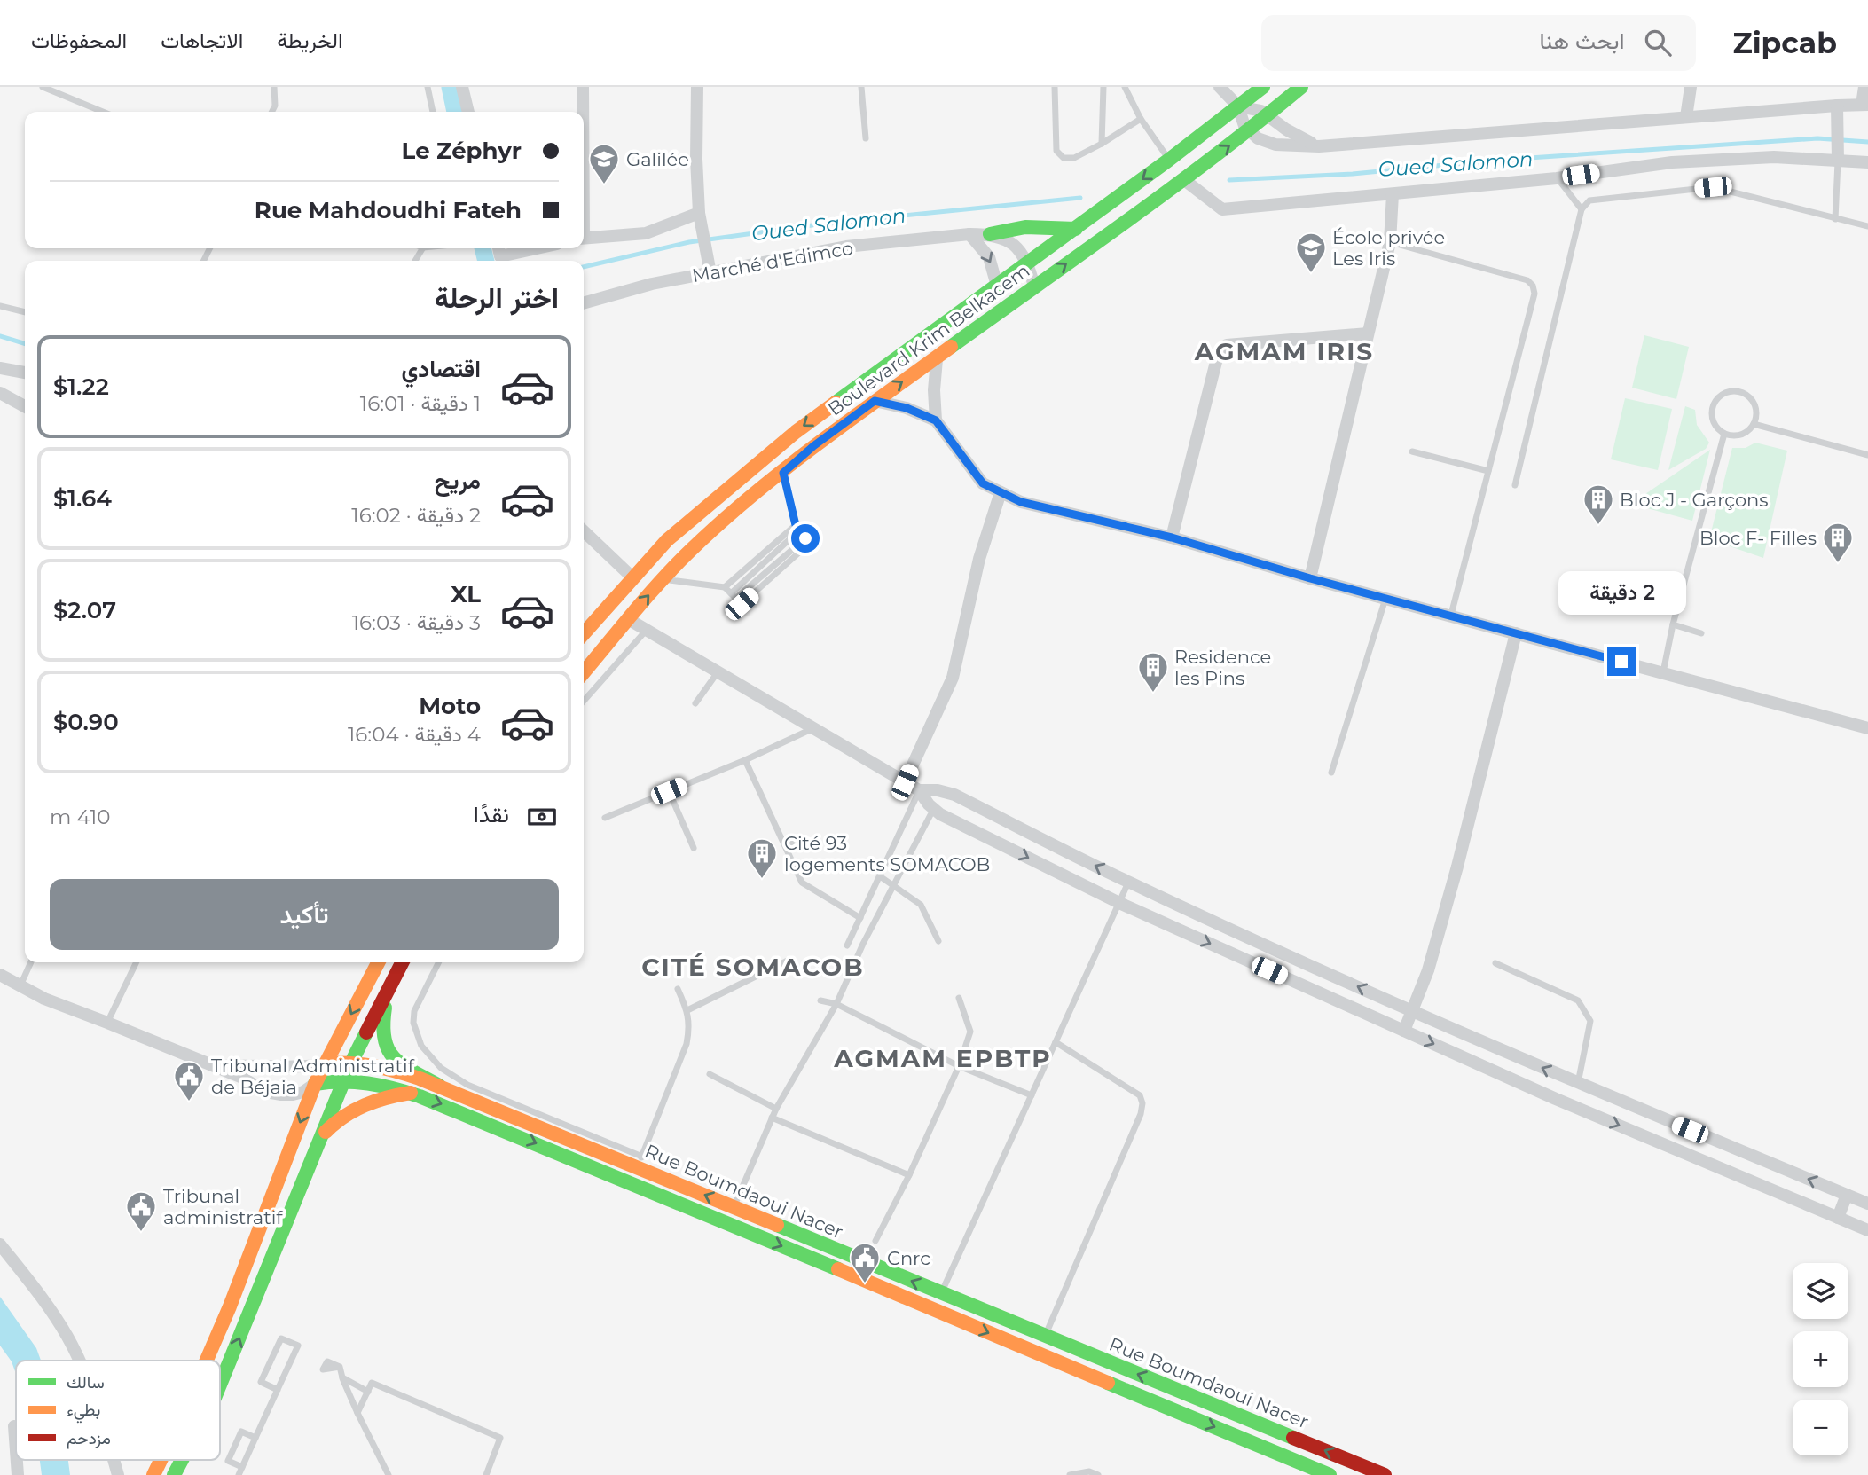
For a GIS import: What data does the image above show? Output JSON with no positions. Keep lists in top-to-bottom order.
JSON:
{
  "streets": {
    "main road": ["Boulevard Krim Belkacem", "Rue Boumdaoui Nacer"],
    "street": ["Marché d'Edimco"]
  },
  "crossings": [
    ["Marché d'Edimco", "Boulevard Krim Belkacem"]
  ],
  "districts": ["AGMAM IRIS", "CITÉ SOMACOB", "AGMAM EPBTP"],
  "water": ["Oued Salomon"],
  "places": {
    "school or university": ["Galilée", "École privée Les Iris"],
    "building": [
      "Bloc J - Garçons",
      "Bloc F- Filles",
      "Residence les Pins",
      "Cité 93 logements SOMACOB"
    ],
    "public building": ["Tribunal Administratif de Béjaia", "Tribunal administratif", "Cnrc"]
  },
  "legend": ["سالك", "بطيء", "مزدحم"],
  "page": {
    "header": "Zipcab",
    "search": "ابحث هنا",
    "nav": ["الخريطة", "الاتجاهات", "المحفوظات"],
    "banner": ["Le Zéphyr", "Rue Mahdoudhi Fateh"],
    "heading": "اختر الرحلة",
    "list": [
      {
        "name": "اقتصادي",
        "note": "1 دقيقة · 16:01",
        "value": "$1.22"
      },
      {
        "name": "مريح",
        "note": "2 دقيقة · 16:02",
        "value": "$1.64"
      },
      {
        "name": "XL",
        "note": "3 دقيقة · 16:03",
        "value": "$2.07"
      },
      {
        "name": "Moto",
        "note": "4 دقيقة · 16:04",
        "value": "$0.90"
      }
    ],
    "bubble": "2 دقيقة",
    "pay": ["نقدًا", "410 m"],
    "buttons": "تأكيد",
    "map_buttons": ["+", "−"]
  }
}
